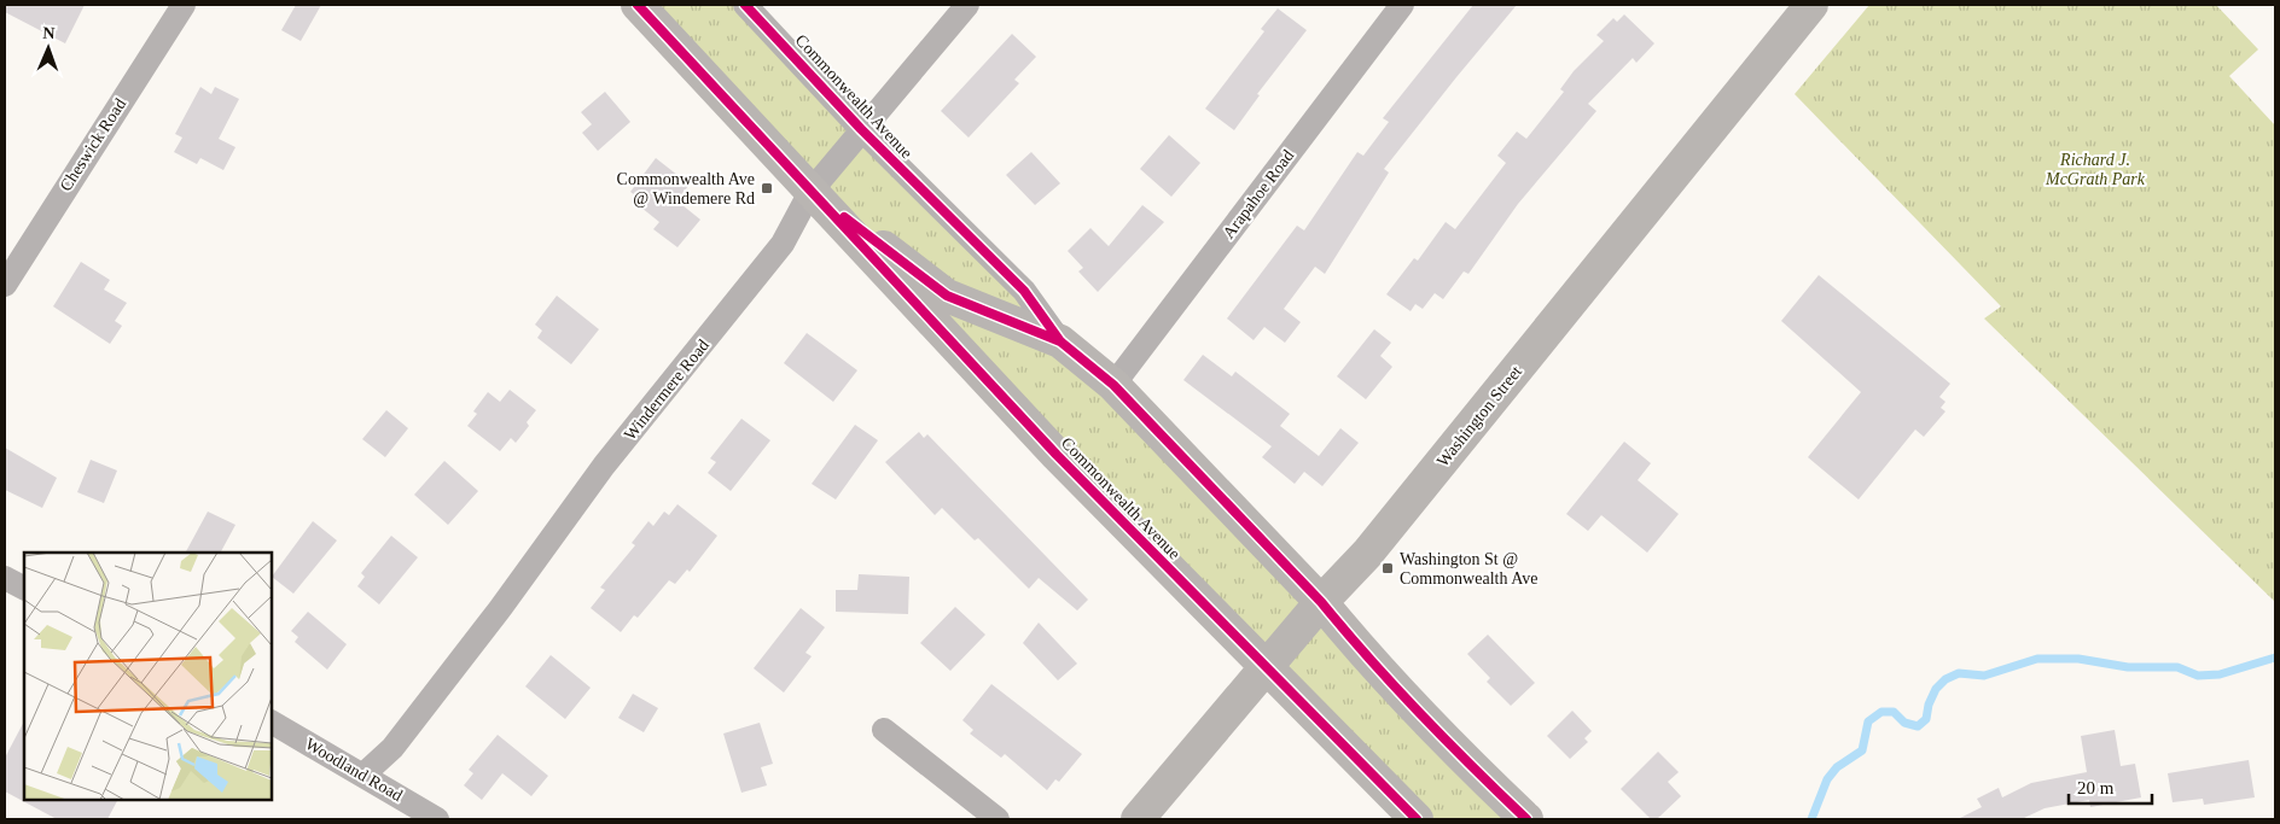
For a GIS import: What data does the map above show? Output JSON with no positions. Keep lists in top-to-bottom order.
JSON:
{
  "streets": {
    "main road": ["Commonwealth Avenue", "Washington Street"],
    "street": [
      "Cheswick Road",
      "Arapahoe Road",
      "Windermere Road",
      "Woodland Road"
    ]
  },
  "crossings": [
    ["Commonwealth Avenue", "Arapahoe Road"],
    ["Commonwealth Avenue", "Windermere Road"],
    ["Commonwealth Avenue", "Washington Street"],
    ["Windermere Road", "Woodland Road"]
  ],
  "parks": ["Richard J. McGrath Park"],
  "places": {
    "transit": ["Commonwealth Ave @ Windemere Rd", "Washington St @ Commonwealth Ave"]
  },
  "scale_bar": "20 m",
  "north": "top"
}
